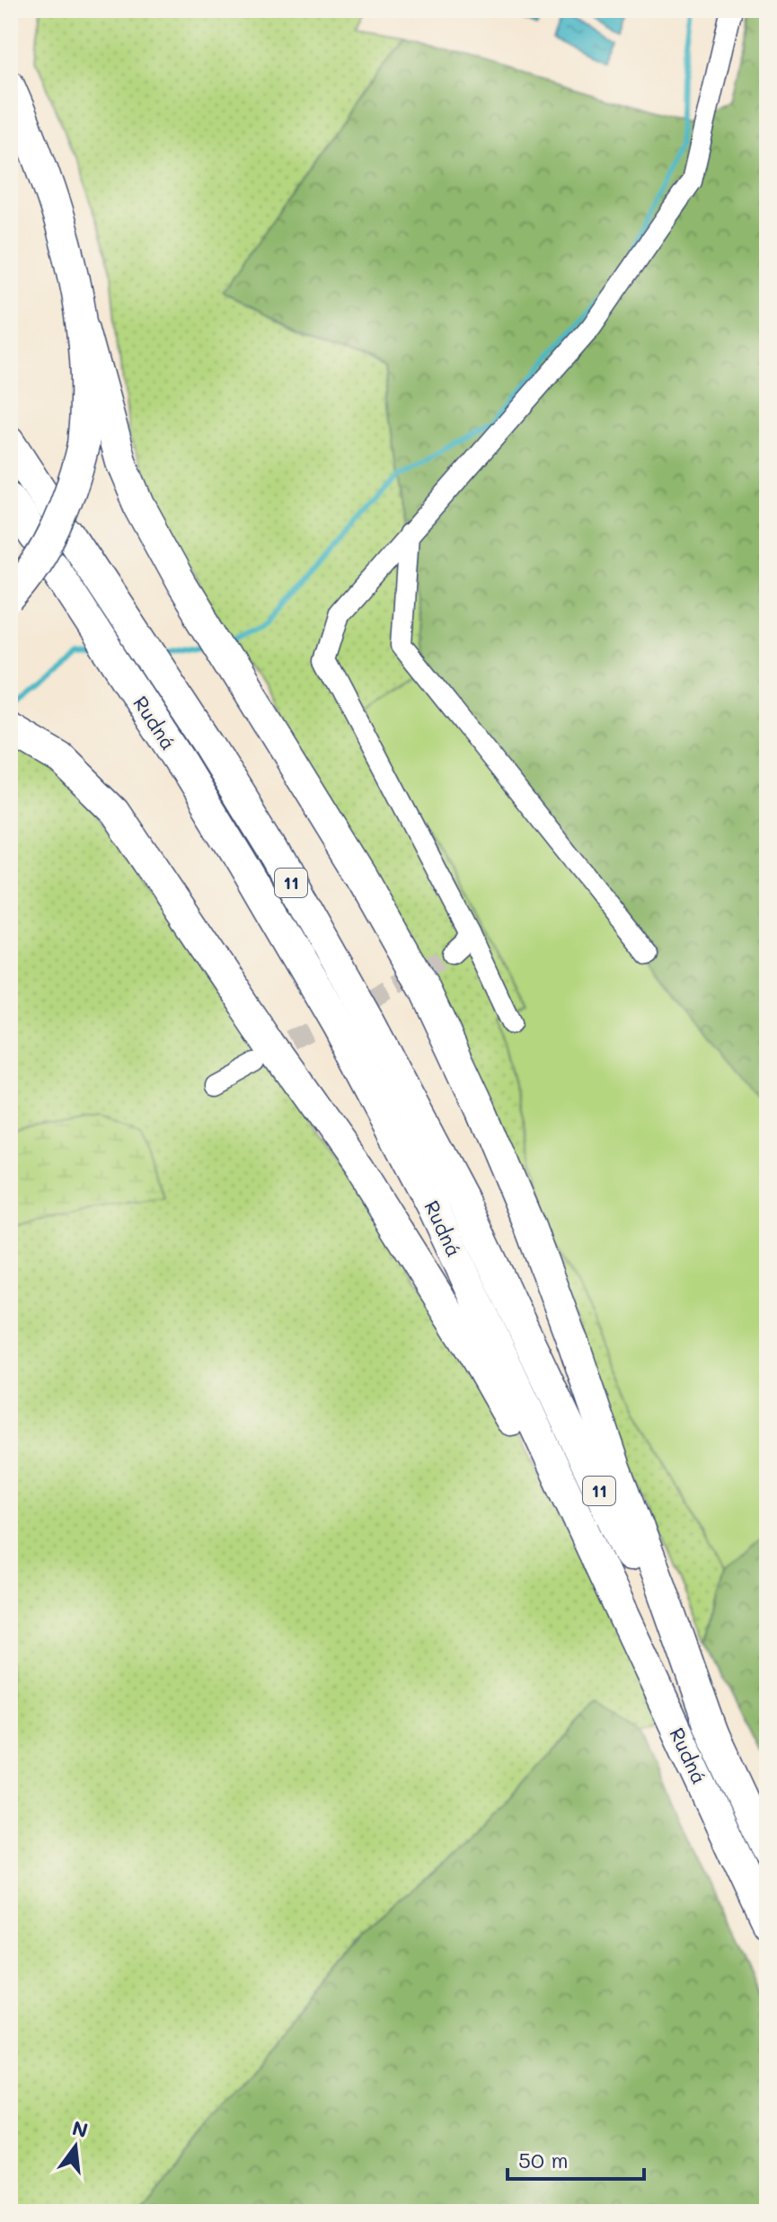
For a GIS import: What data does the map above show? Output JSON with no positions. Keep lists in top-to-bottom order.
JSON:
{
  "streets": {
    "highway": ["Rudná", "11"]
  },
  "scale_bar": "50 m",
  "north": "top"
}
